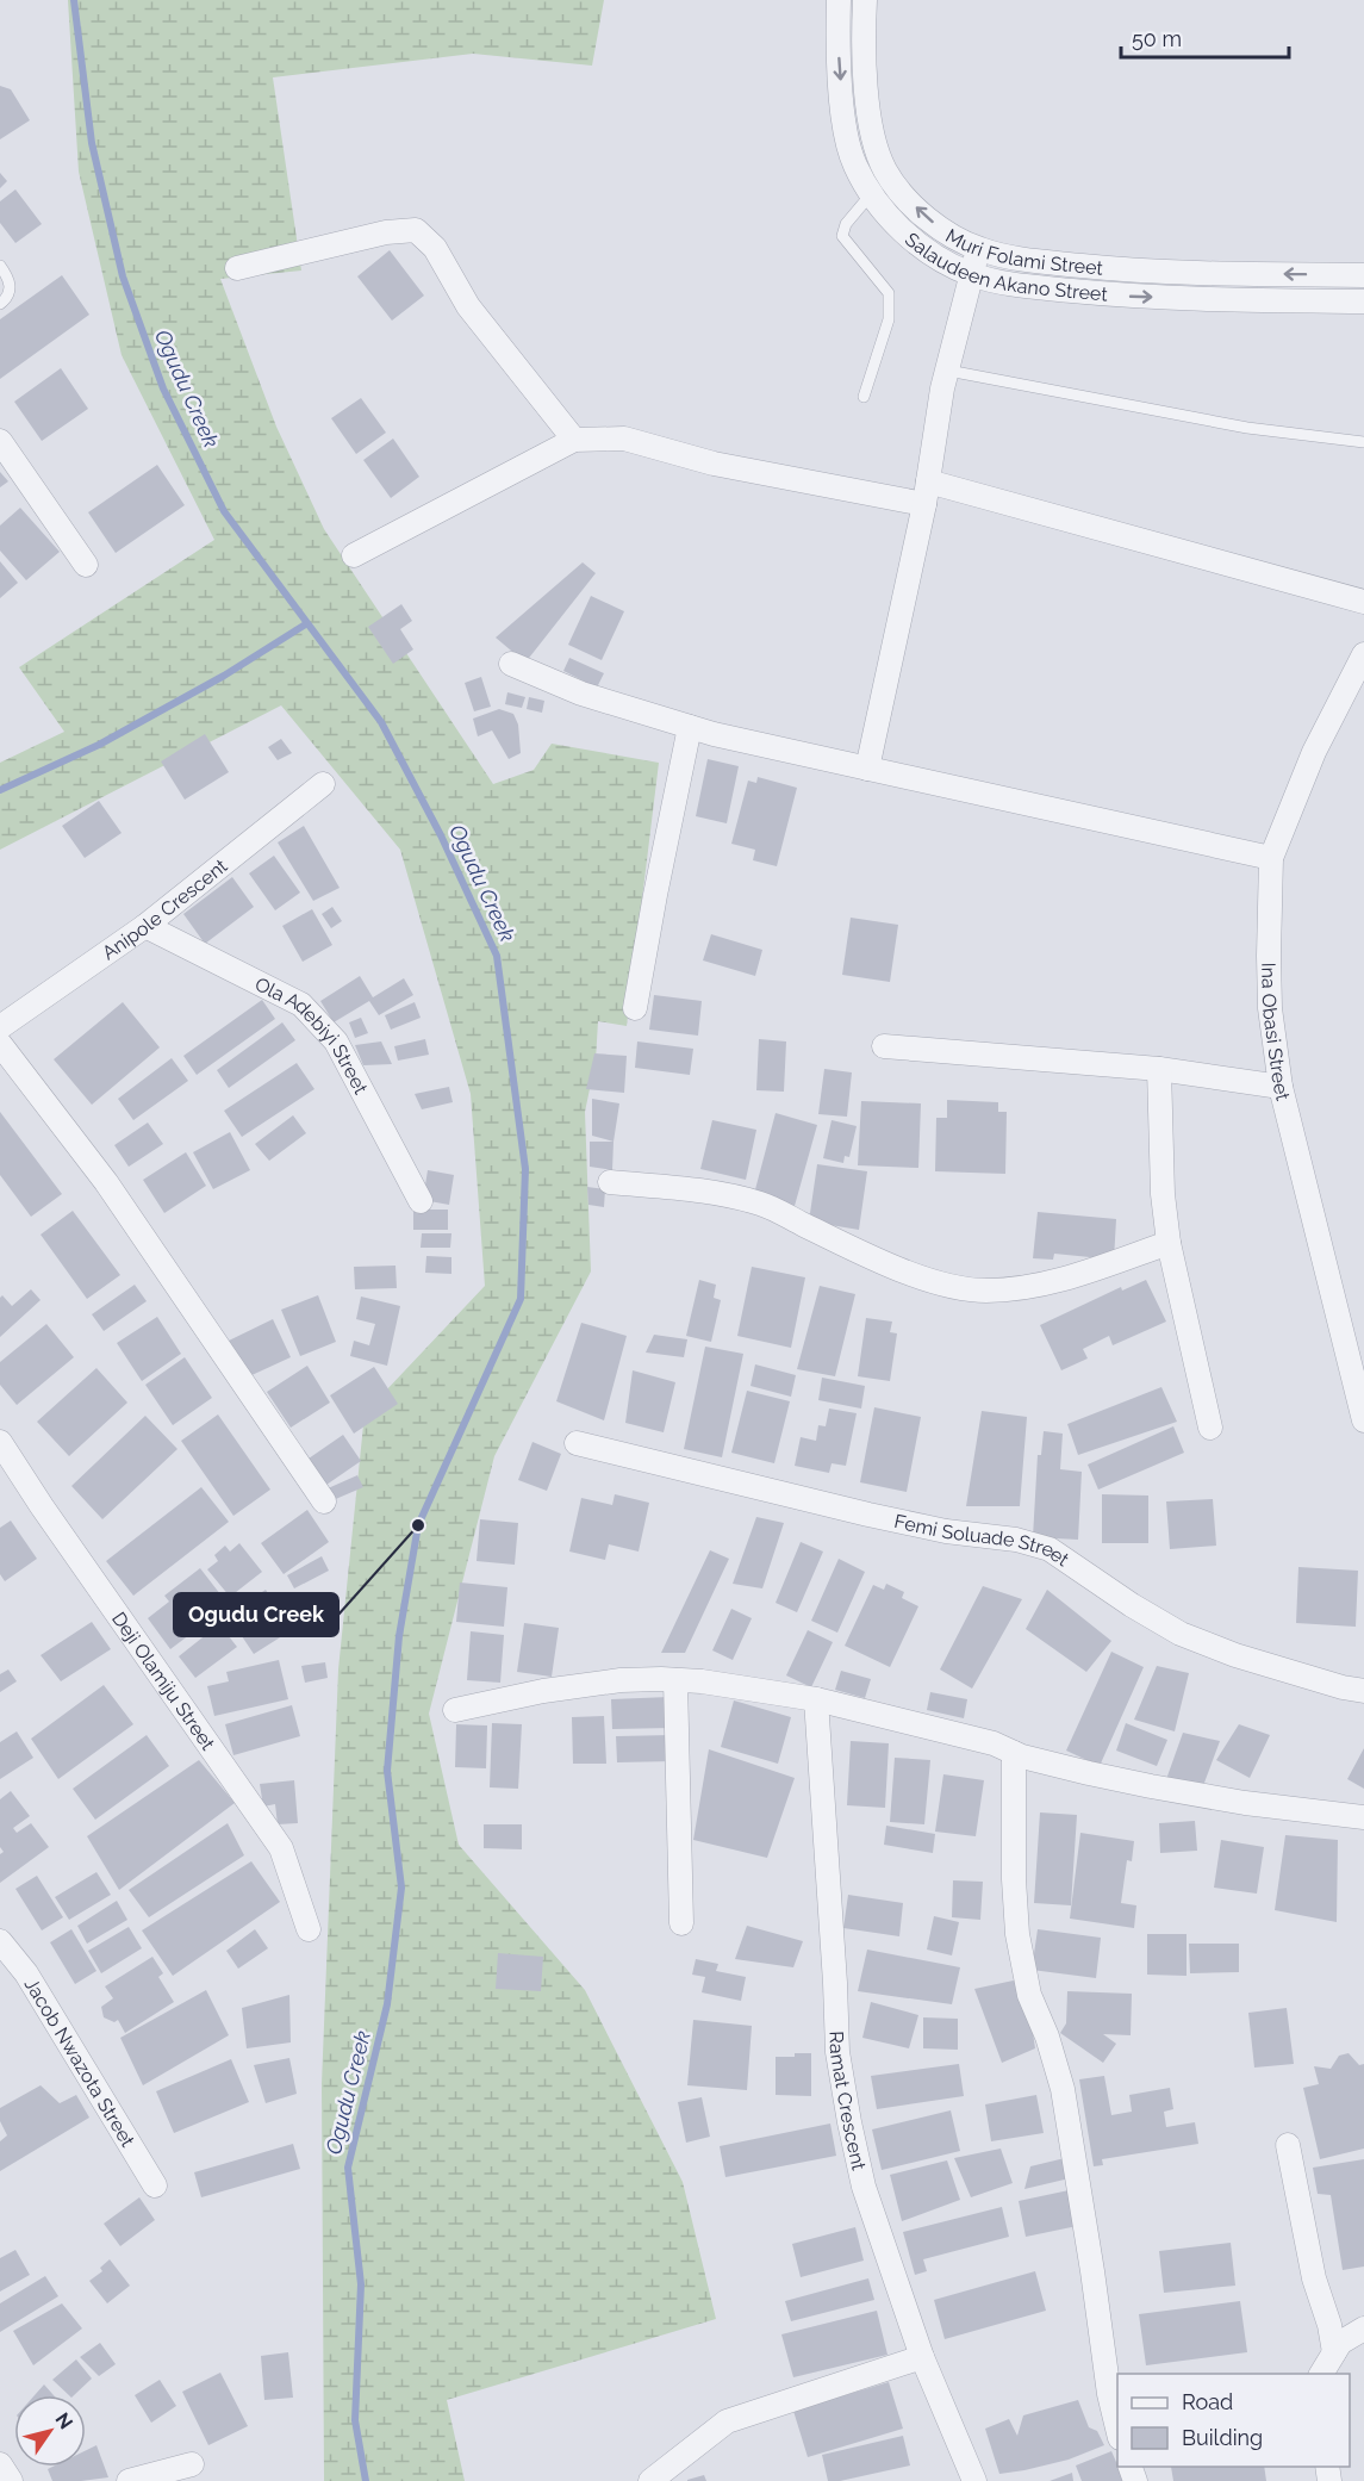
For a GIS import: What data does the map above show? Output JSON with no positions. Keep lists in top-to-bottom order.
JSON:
{
  "streets": {
    "street": [
      "Muri Folami Street",
      "Salaudeen Akano Street",
      "Anipole Crescent",
      "Ina Obasi Street",
      "Ola Adebiyi Street",
      "Femi Soluade Street",
      "Deji Olamiju Street",
      "Jacob Nwazota Street",
      "Ramat Crescent"
    ]
  },
  "crossings": [
    ["Anipole Crescent", "Ola Adebiyi Street"]
  ],
  "one_way": ["Muri Folami Street", "Salaudeen Akano Street"],
  "water": ["Ogudu Creek"],
  "places": ["Ogudu Creek"],
  "legend": ["Road", "Building"],
  "scale_bar": "50 m",
  "north": "top right"
}
